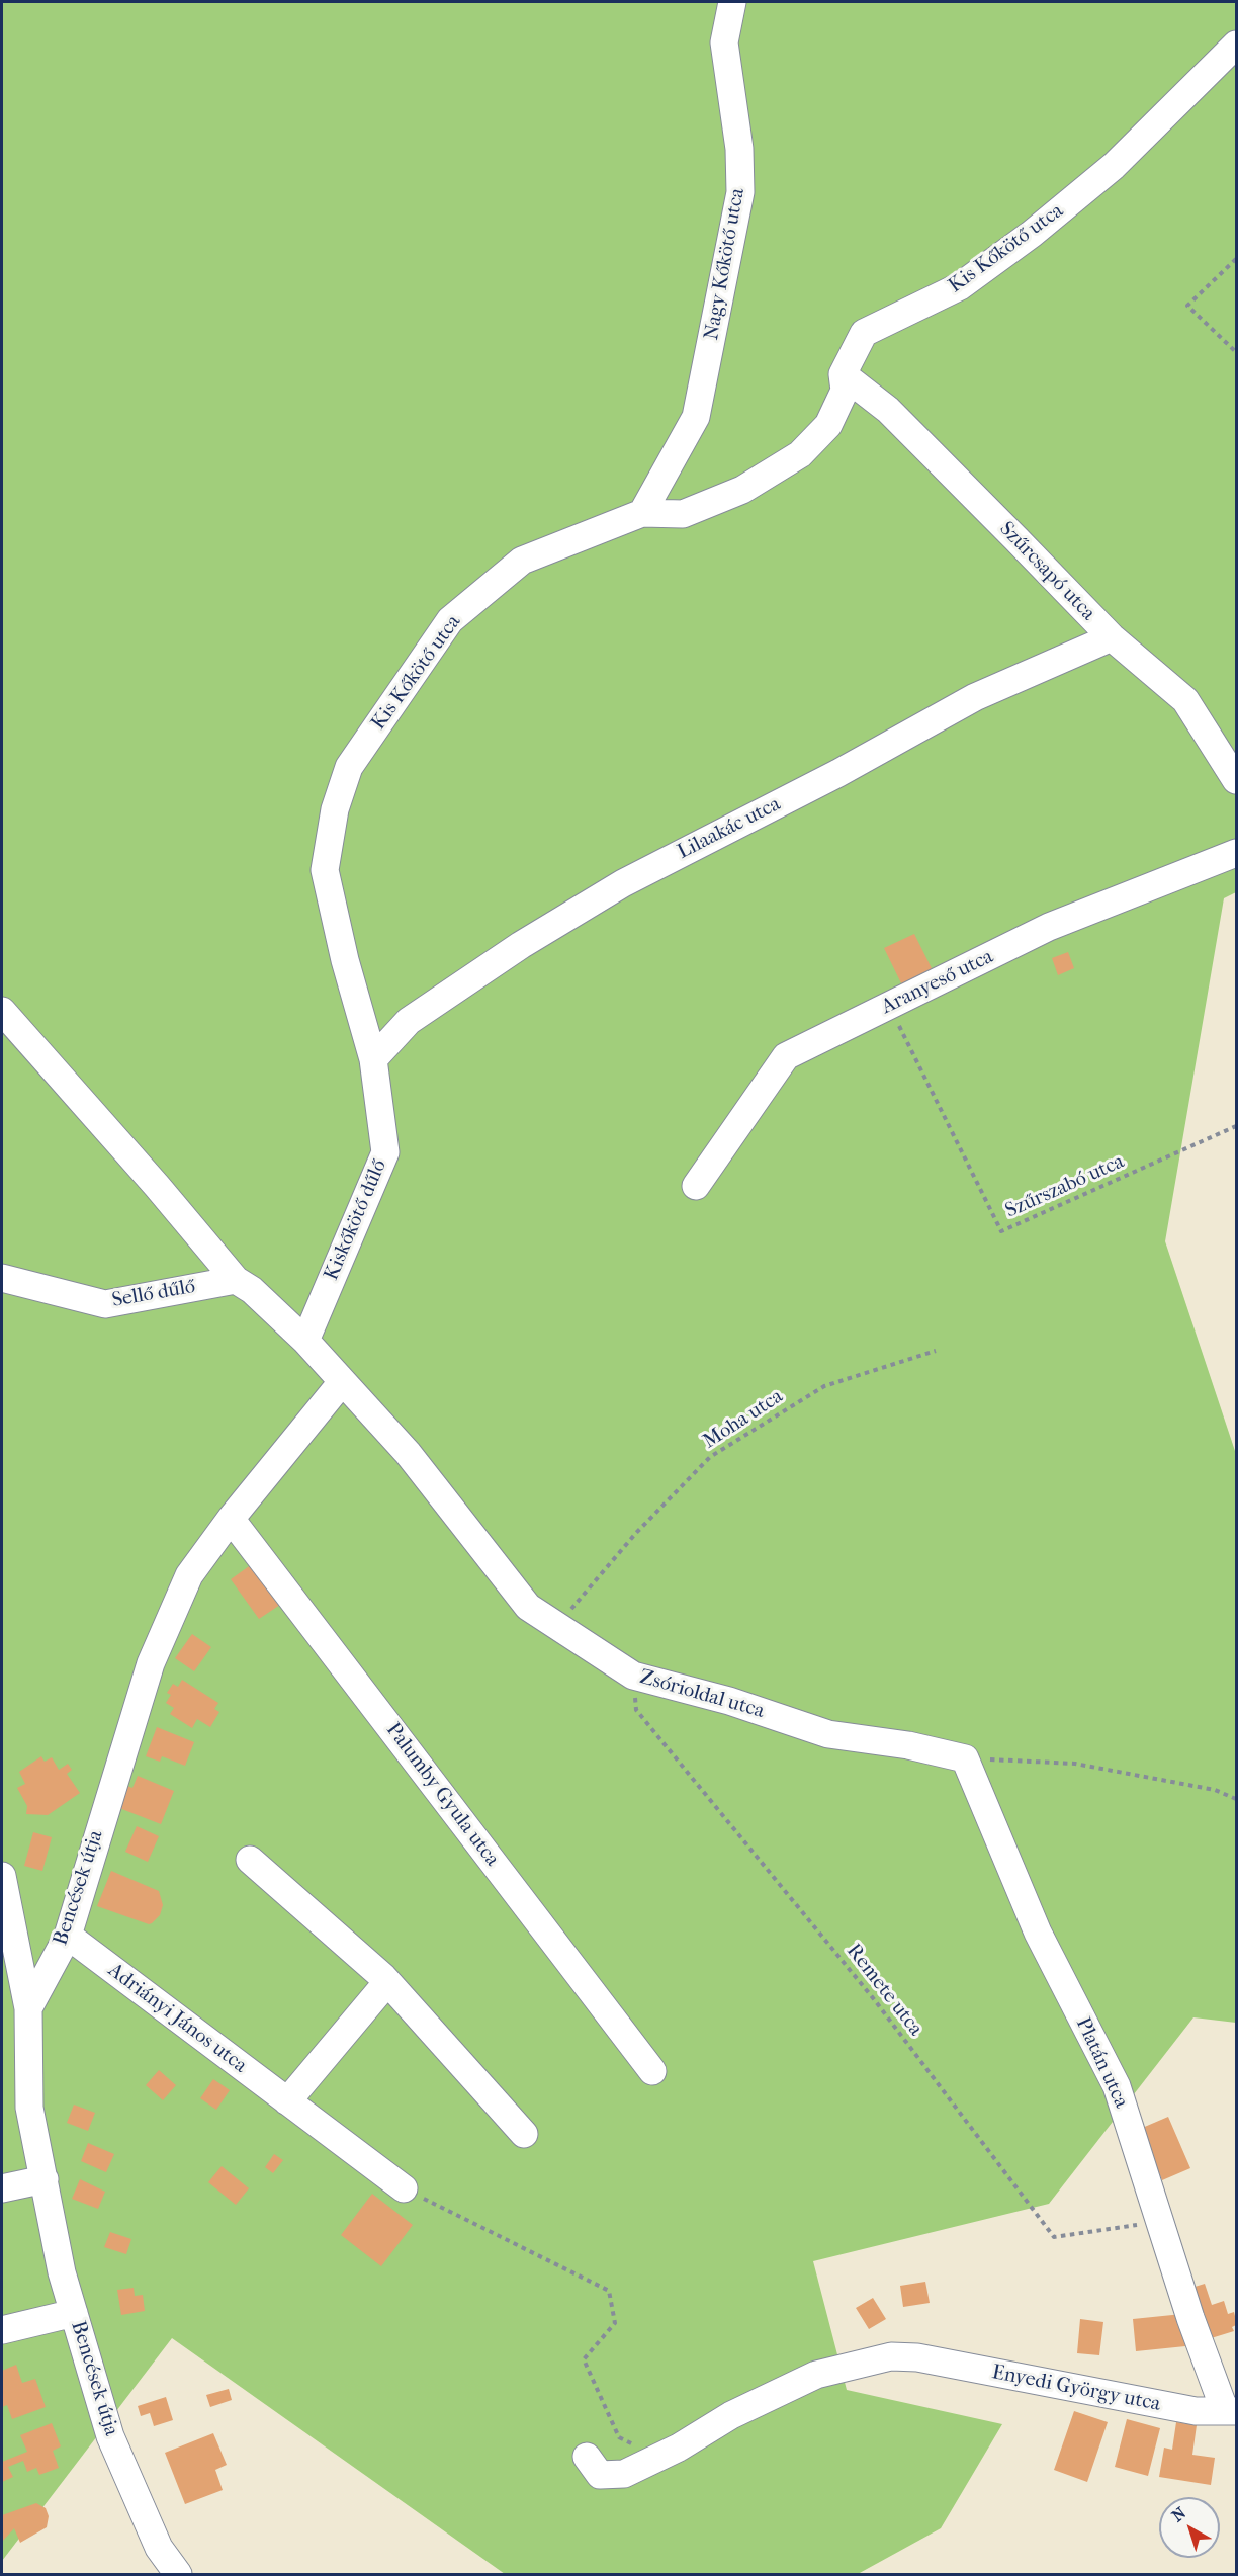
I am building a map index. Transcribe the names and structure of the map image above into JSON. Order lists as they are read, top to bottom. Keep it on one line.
{"streets":{"street":["Kis Kőkötő utca","Nagy Kőkötő utca","Szűrcsapó utca","Lilaakác utca","Aranyeső utca","Kiskőkötő dűlő","Sellő dűlő","Zsórioldal utca","Palumby Gyula utca","Bencések útja","Adriányi János utca","Platán utca","Enyedi György utca"],"path":["Szűrszabó utca","Moha utca","Remete utca"]},"crossings":[["Kis Kőkötő utca","Nagy Kőkötő utca"],["Kis Kőkötő utca","Szűrcsapó utca"],["Kis Kőkötő utca","Lilaakác utca"],["Kis Kőkötő utca","Kiskőkötő dűlő"],["Szűrcsapó utca","Lilaakác utca"],["Lilaakác utca","Kiskőkötő dűlő"],["Aranyeső utca","Szűrszabó utca"],["Kiskőkötő dűlő","Zsórioldal utca"],["Sellő dűlő","Zsórioldal utca"],["Moha utca","Zsórioldal utca"],["Zsórioldal utca","Bencések útja"],["Zsórioldal utca","Remete utca"],["Zsórioldal utca","Platán utca"],["Palumby Gyula utca","Bencések útja"],["Bencések útja","Adriányi János utca"],["Remete utca","Platán utca"],["Platán utca","Enyedi György utca"]],"north":"top left"}
